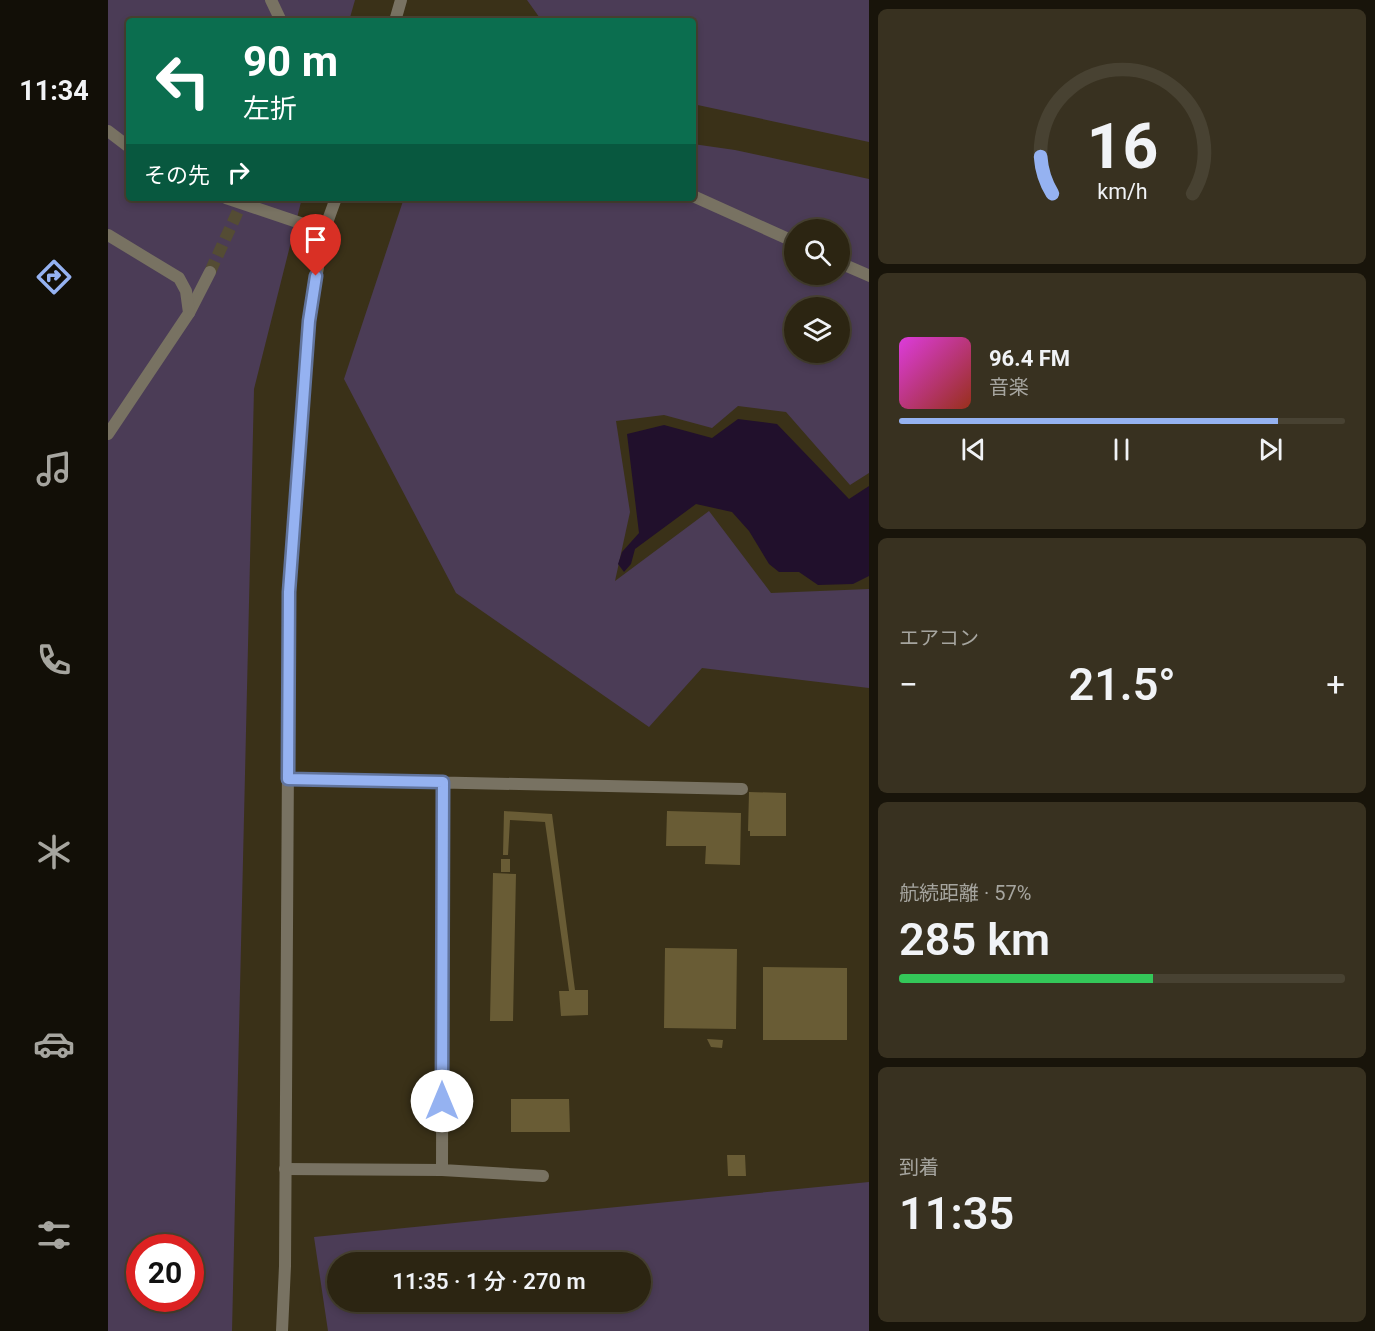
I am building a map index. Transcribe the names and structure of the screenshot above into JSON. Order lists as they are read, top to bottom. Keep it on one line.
{"page":{"tabs":"11:34","turn":["90 m","左折"],"then":"その先","song":["96.4 FM","音楽"],"tile":["エアコン",["航続距離 · 57%","285 km"],["到着","11:35"]],"heat":["−","21.5°","+"],"limit":"20","trip":"11:35 · 1 分 · 270 m","gauge":["16","km/h"]}}
